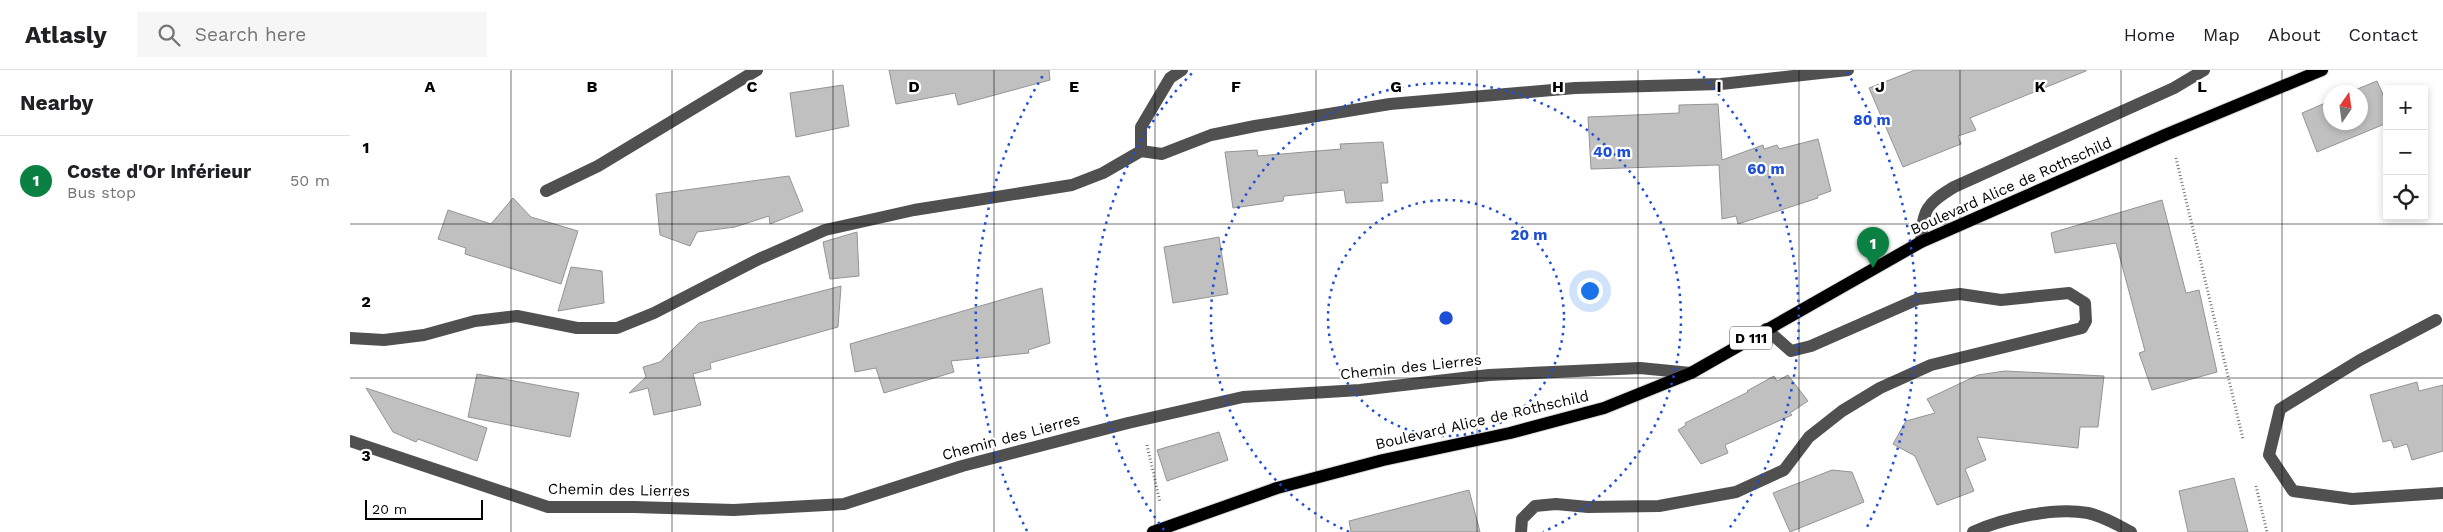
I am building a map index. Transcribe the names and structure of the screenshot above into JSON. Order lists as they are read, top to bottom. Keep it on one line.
{"streets":{"main road":["Boulevard Alice de Rothschild","D 111"],"street":["Chemin des Lierres"]},"crossings":[["Boulevard Alice de Rothschild","Chemin des Lierres"]],"scale_bar":"20 m","north":"top","page":{"header":"Atlasly","search":"Search here","nav":["Home","Map","About","Contact"],"heading":"Nearby","map_buttons":["+","−"],"list":[{"mark":"1","name":"Coste d'Or Inférieur","note":"Bus stop","value":"50 m"}],"pins":"1","scale":"20 m"},"grid":{"columns":["A","B","C","D","E","F","G","H","I","J","K","L"],"rows":["1","2","3"]},"rings":["80 m","40 m","60 m","20 m"]}
